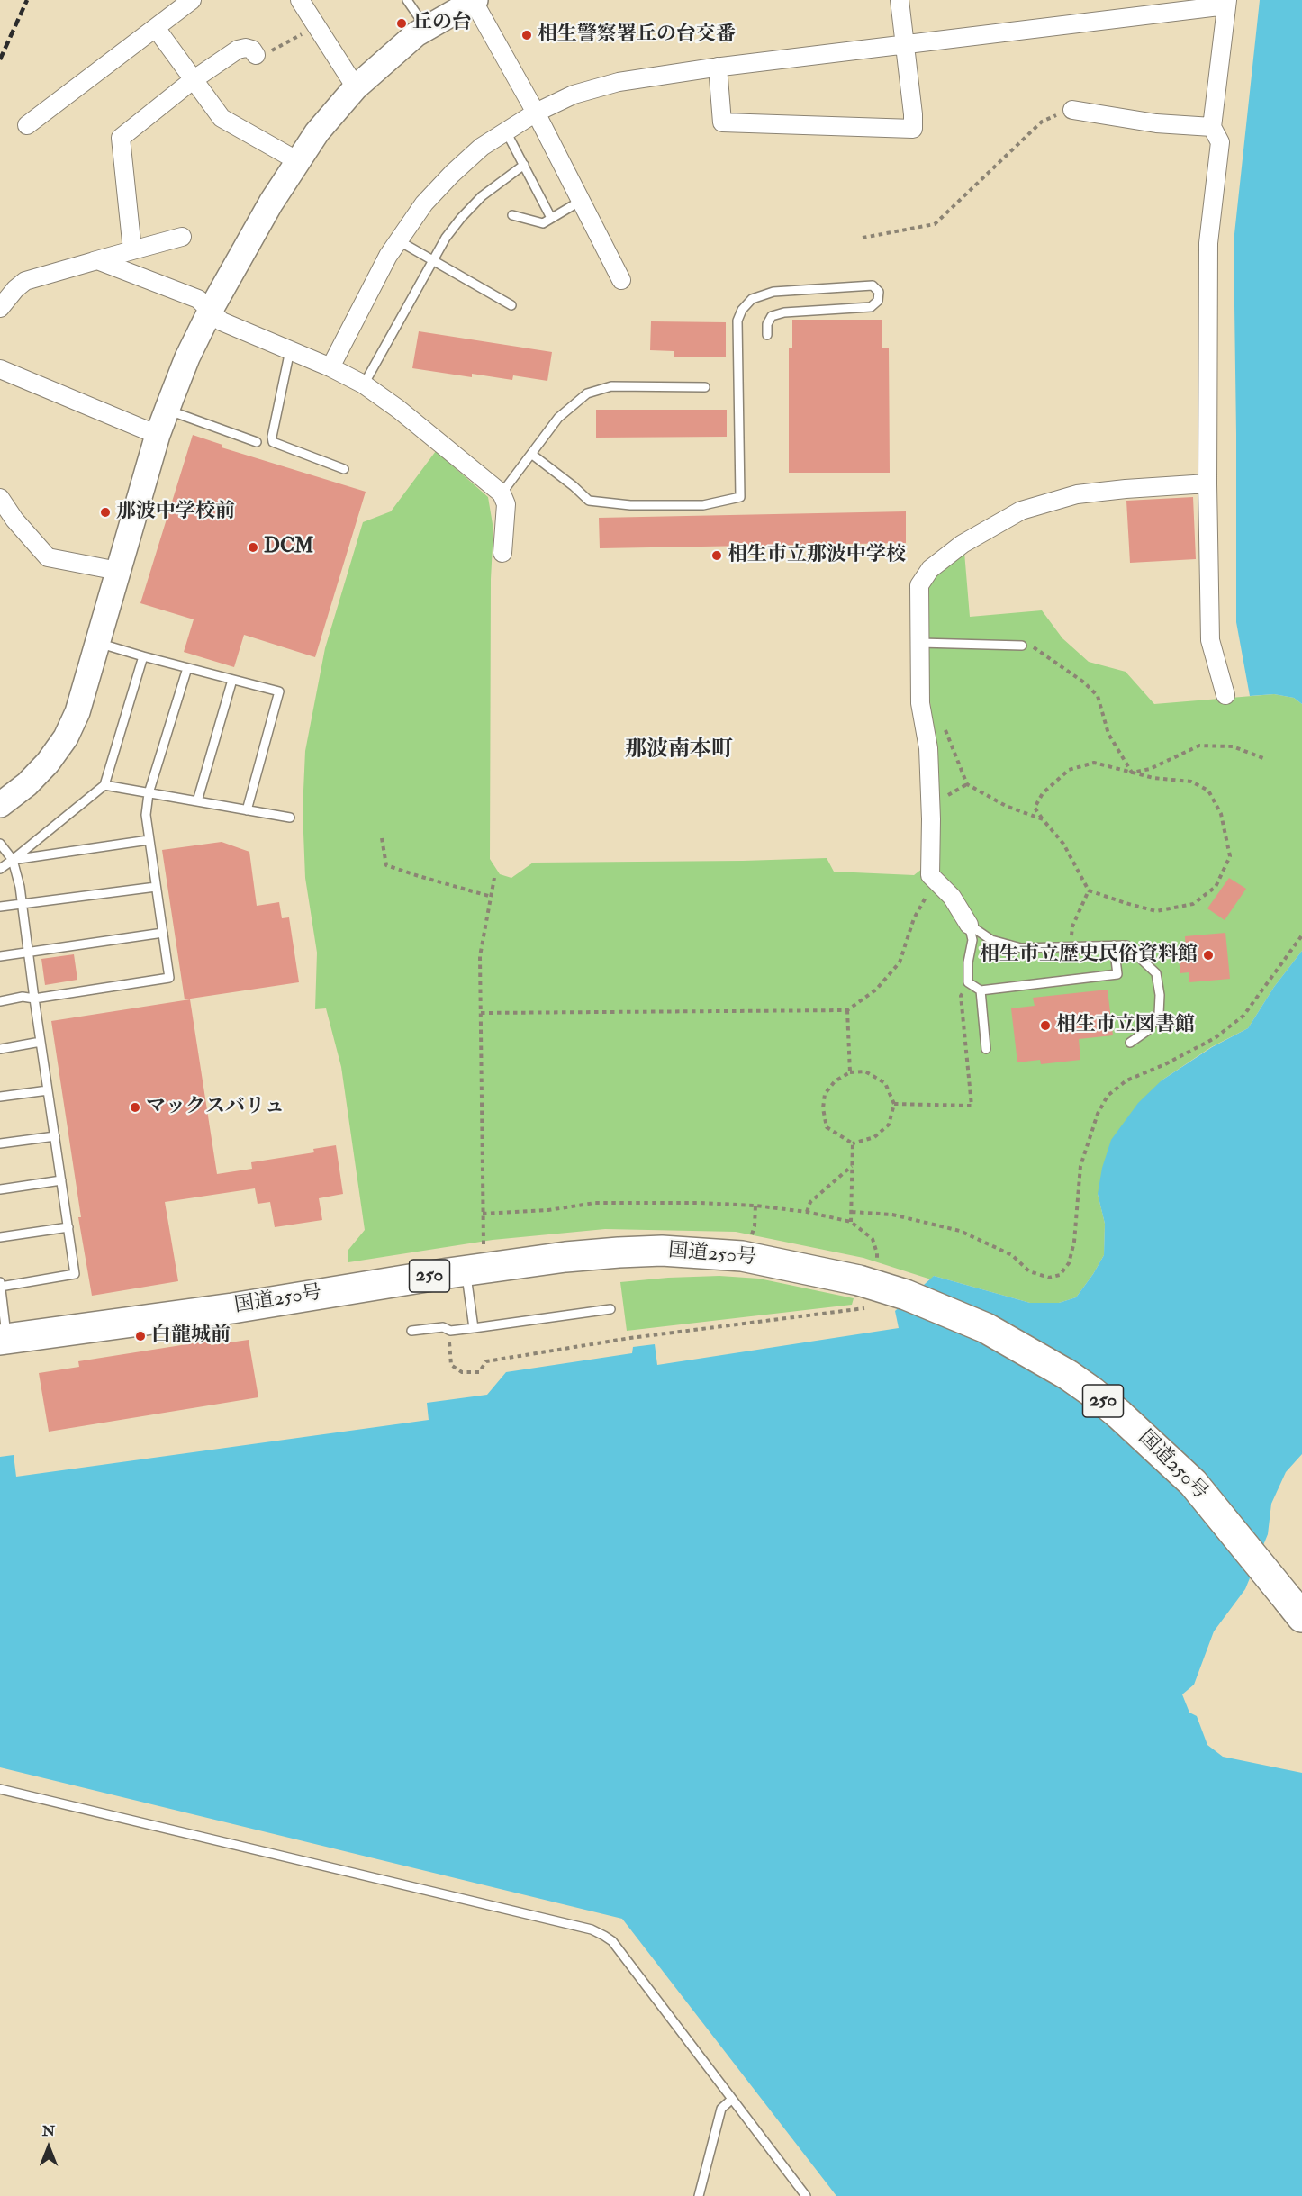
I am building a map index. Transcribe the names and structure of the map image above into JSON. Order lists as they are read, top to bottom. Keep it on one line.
{"streets":{"highway":["国道250号","250"]},"districts":["那波南本町"],"places":["丘の台","相生警察署丘の台交番","那波中学校前","DCM","相生市立那波中学校","相生市立歴史民俗資料館","相生市立図書館","マックスバリュ","白龍城前"],"north":"top"}
